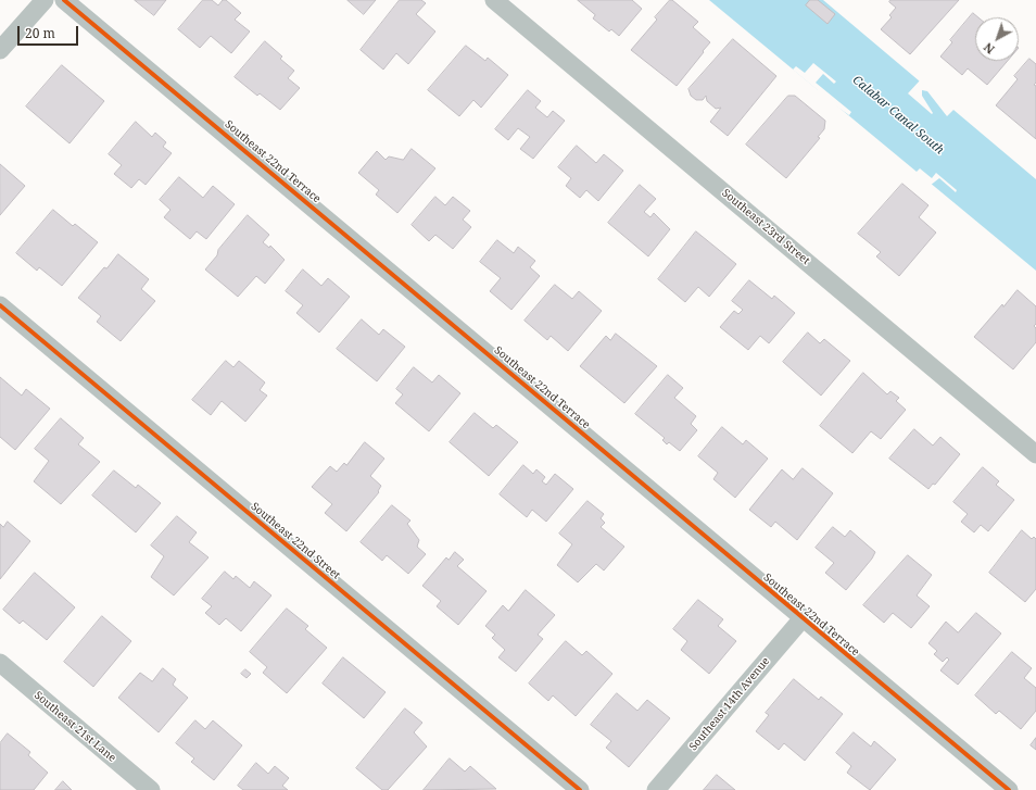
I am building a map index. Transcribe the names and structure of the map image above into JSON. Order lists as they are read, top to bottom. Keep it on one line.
{"streets":{"street":["Southeast 22nd Terrace","Southeast 23rd Street","Southeast 22nd Street","Southeast 14th Avenue","Southeast 21st Lane"]},"crossings":[["Southeast 22nd Terrace","Southeast 14th Avenue"]],"water":["Calabar Canal South"],"scale_bar":"20 m","north":"bottom left"}
